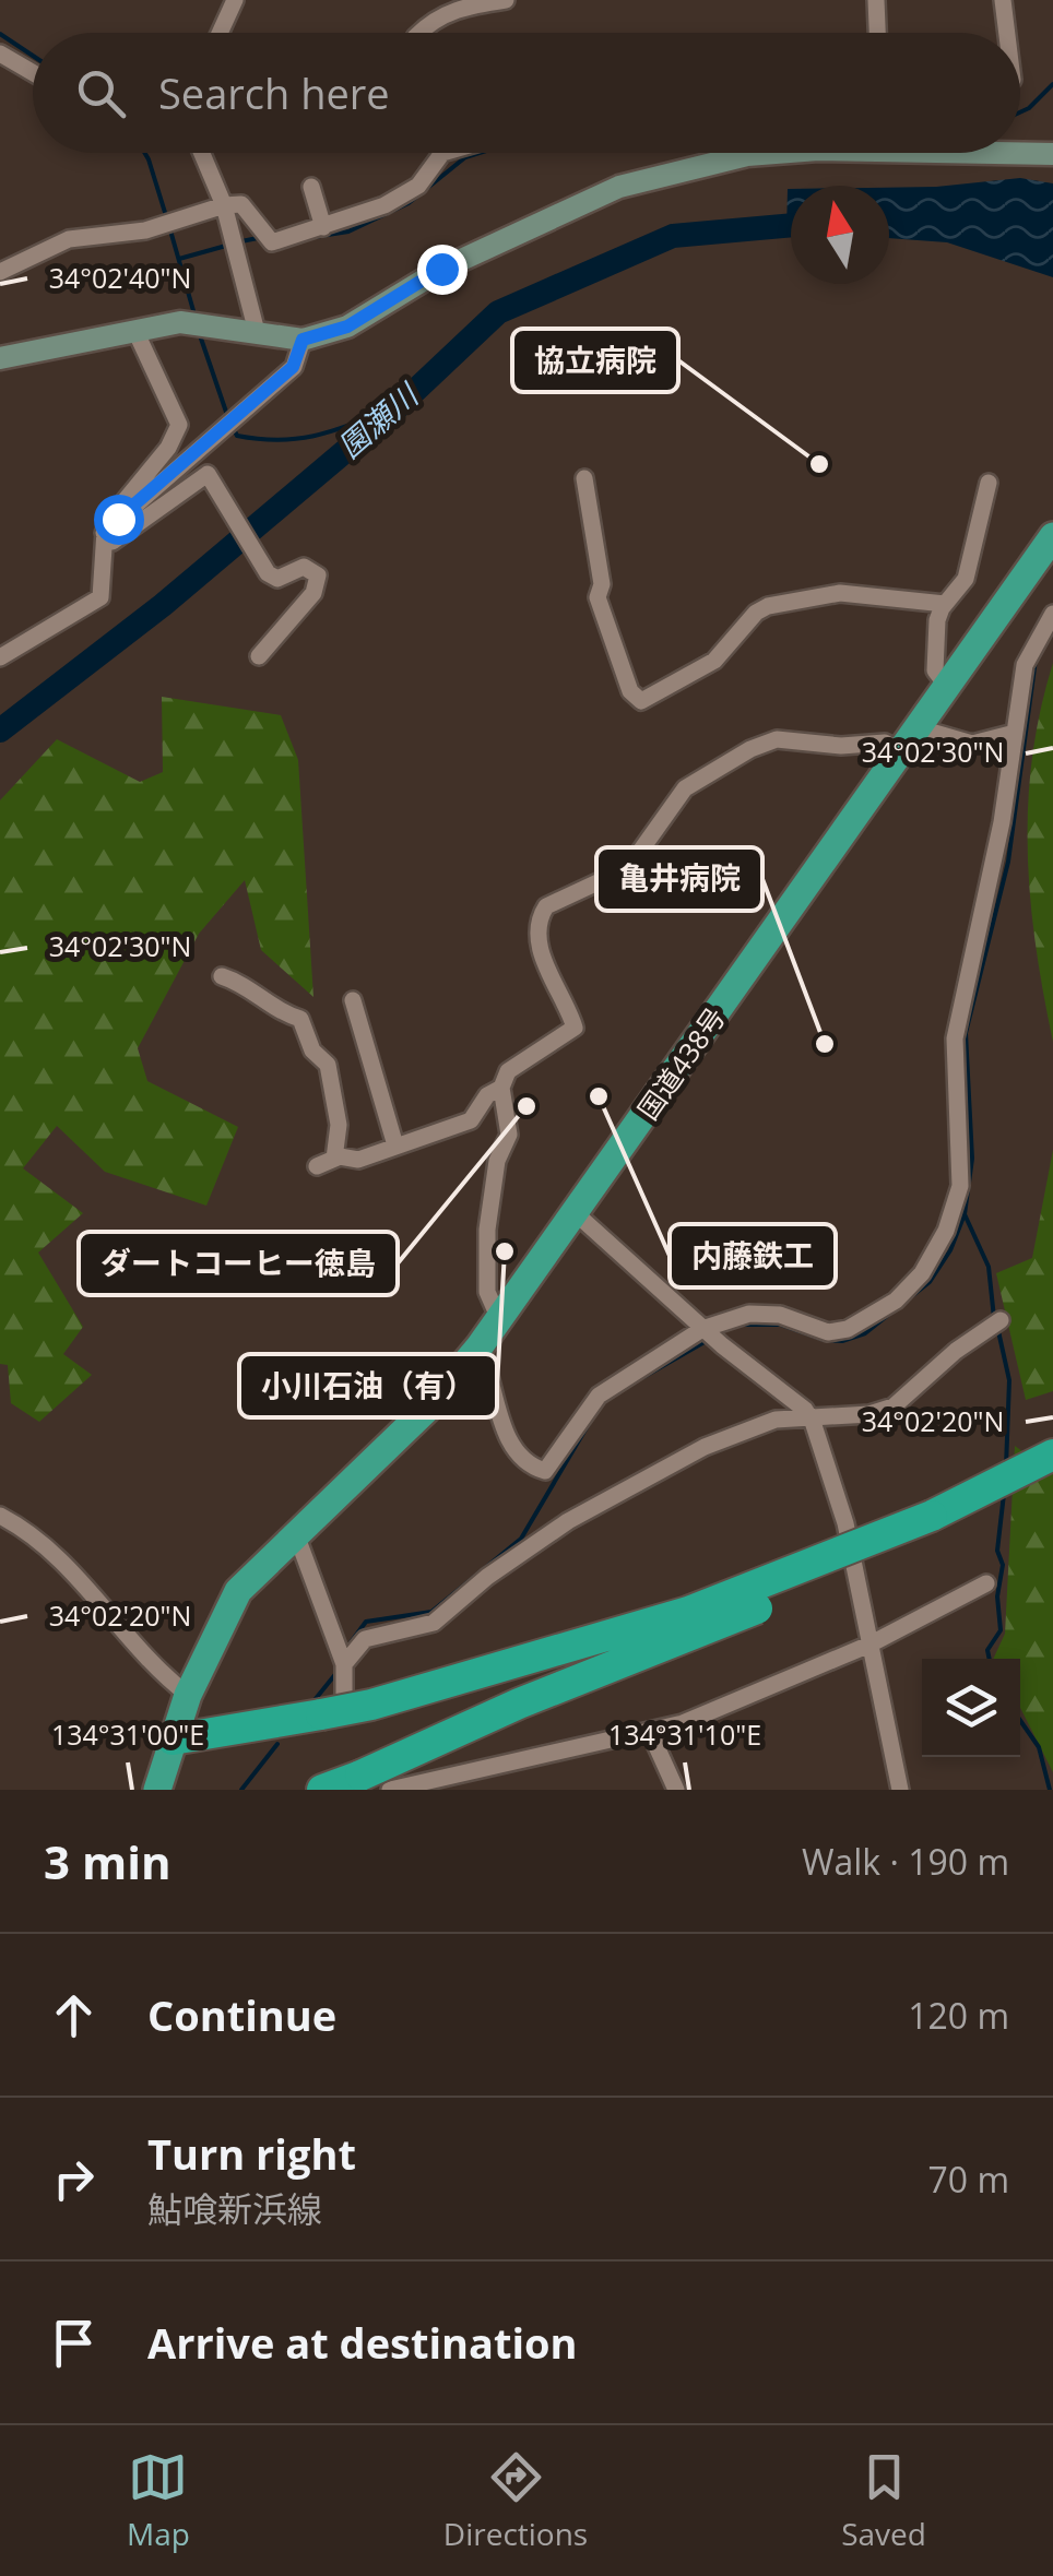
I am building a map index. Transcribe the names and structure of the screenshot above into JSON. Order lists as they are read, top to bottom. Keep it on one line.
{"streets":{"highway":["国道438号"]},"water":["園瀬川"],"places":["協立病院","亀井病院","内藤鉄工","ダートコーヒー徳島","小川石油（有）"],"north":"top","page":{"search":"Search here","heading":["3 min","Walk · 190 m"],"list":[["Continue","120 m"],["Turn right","鮎喰新浜線","70 m"],"Arrive at destination"],"nav":["Map","Directions","Saved"]},"coordinates":["34°02'40\"N","34°02'30\"N","34°02'20\"N","134°31'00\"E","134°31'10\"E"]}
